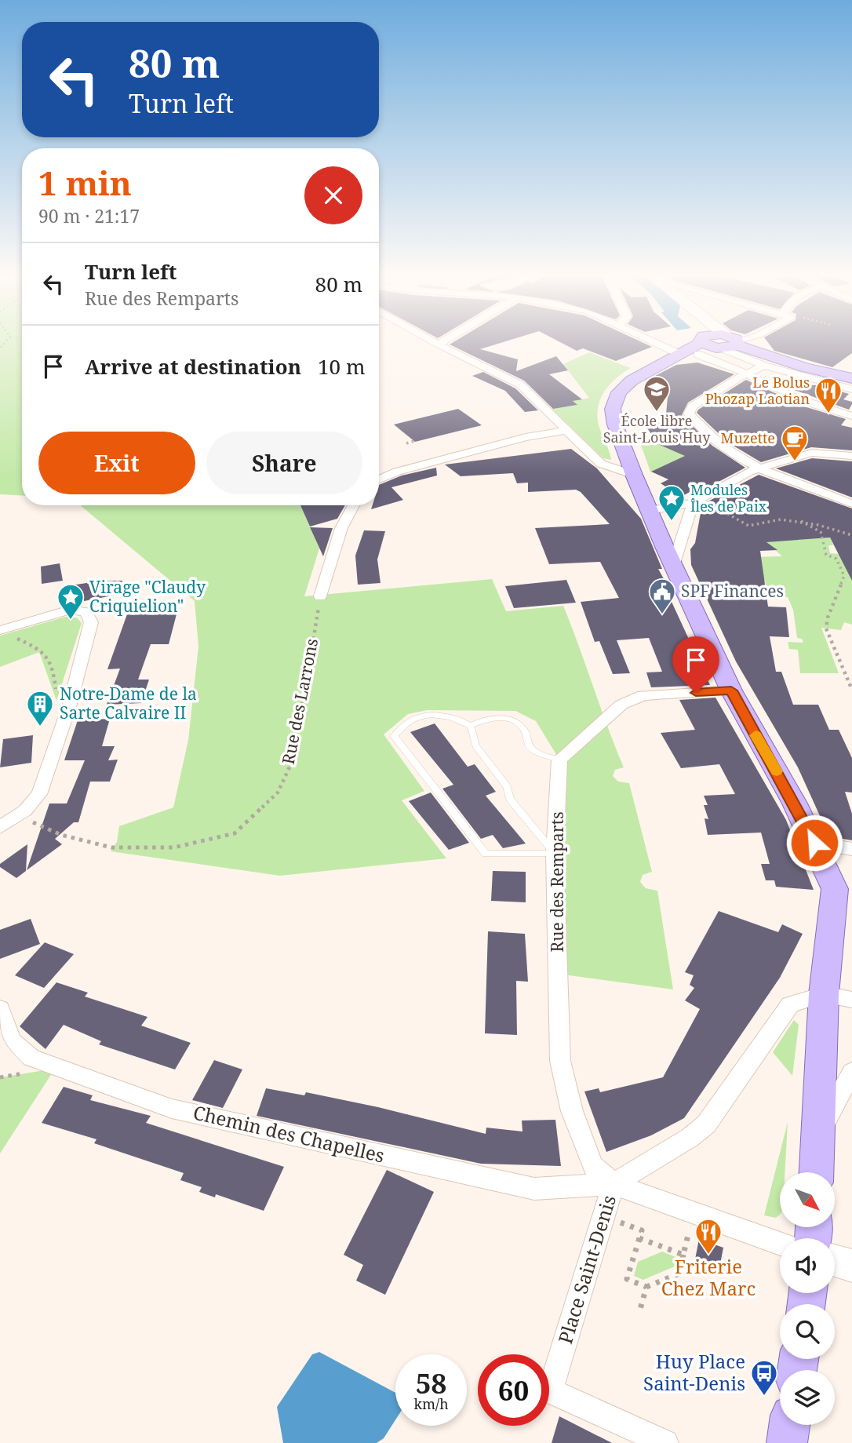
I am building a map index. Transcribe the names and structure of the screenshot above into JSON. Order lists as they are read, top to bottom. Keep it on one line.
{"streets":{"street":["Rue des Remparts","Chemin des Chapelles","Place Saint-Denis"],"path":["Rue des Larrons"]},"crossings":[["Rue des Remparts","Chemin des Chapelles"],["Rue des Remparts","Place Saint-Denis"],["Chemin des Chapelles","Place Saint-Denis"]],"places":{"school or university":["École libre Saint-Louis Huy"],"restaurant":["Le Bolus Phozap Laotian","Friterie Chez Marc"],"cafe":["Muzette"],"place":["Modules Îles de Paix","Virage \"Claudy Criquielion\""],"public building":["SPF Finances"],"building":["Notre-Dame de la Sarte Calvaire II"],"bus stop":["Huy Place Saint-Denis"]},"north":"bottom right","page":{"turn":["80 m","Turn left"],"heading":["1 min","90 m · 21:17"],"list":[{"name":"Turn left","note":"Rue des Remparts","value":"80 m"},{"name":"Arrive at destination","value":"10 m"}],"buttons":["Exit","Share"],"speed":"58 km/h","limit":"60"}}
